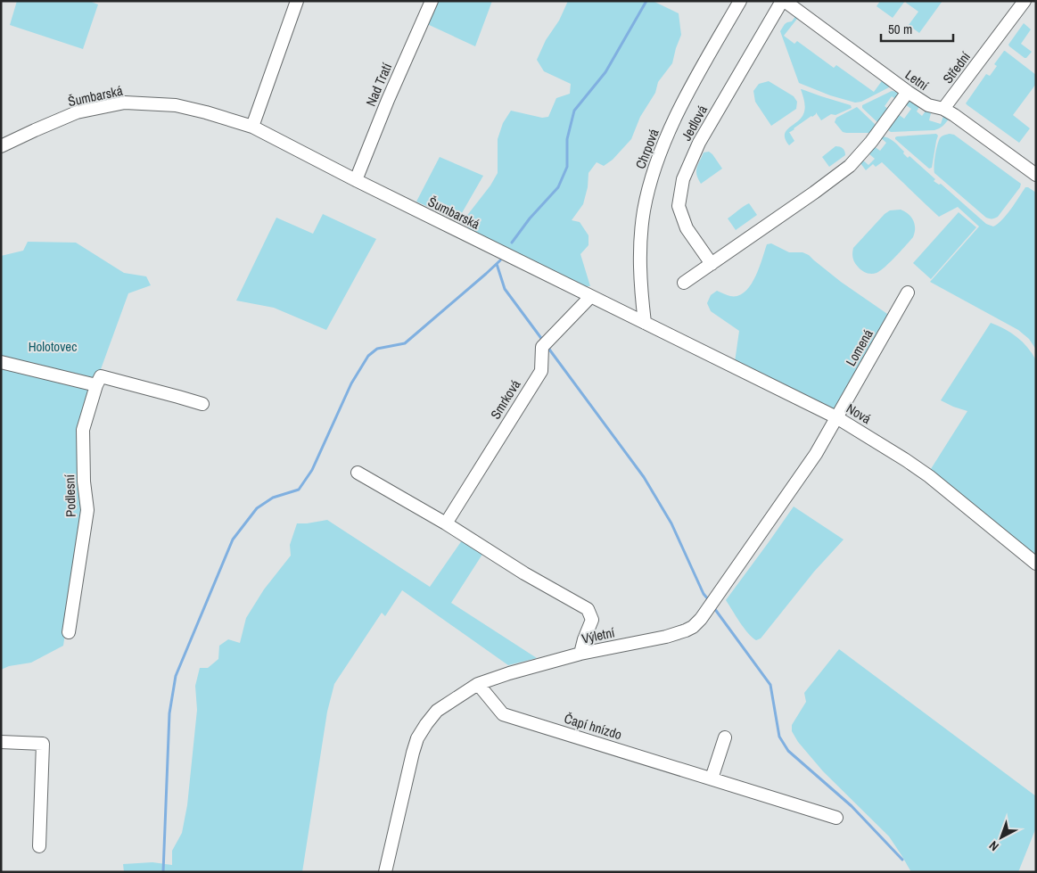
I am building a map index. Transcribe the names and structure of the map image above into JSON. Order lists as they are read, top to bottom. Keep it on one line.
{"streets":{"street":["Střední","Letní","Nad Tratí","Šumbarská","Jedlová","Chrpová","Lomená","Smrková","Nová","Podlesní","Výletní","Čapí hnízdo"]},"crossings":[["Střední","Letní"],["Letní","Jedlová"],["Nad Tratí","Šumbarská"],["Šumbarská","Chrpová"],["Šumbarská","Smrková"],["Šumbarská","Nová"],["Chrpová","Nová"],["Lomená","Nová"],["Lomená","Výletní"],["Nová","Výletní"],["Výletní","Čapí hnízdo"]],"parks":["Holotovec"],"scale_bar":"50 m","north":"bottom left"}
